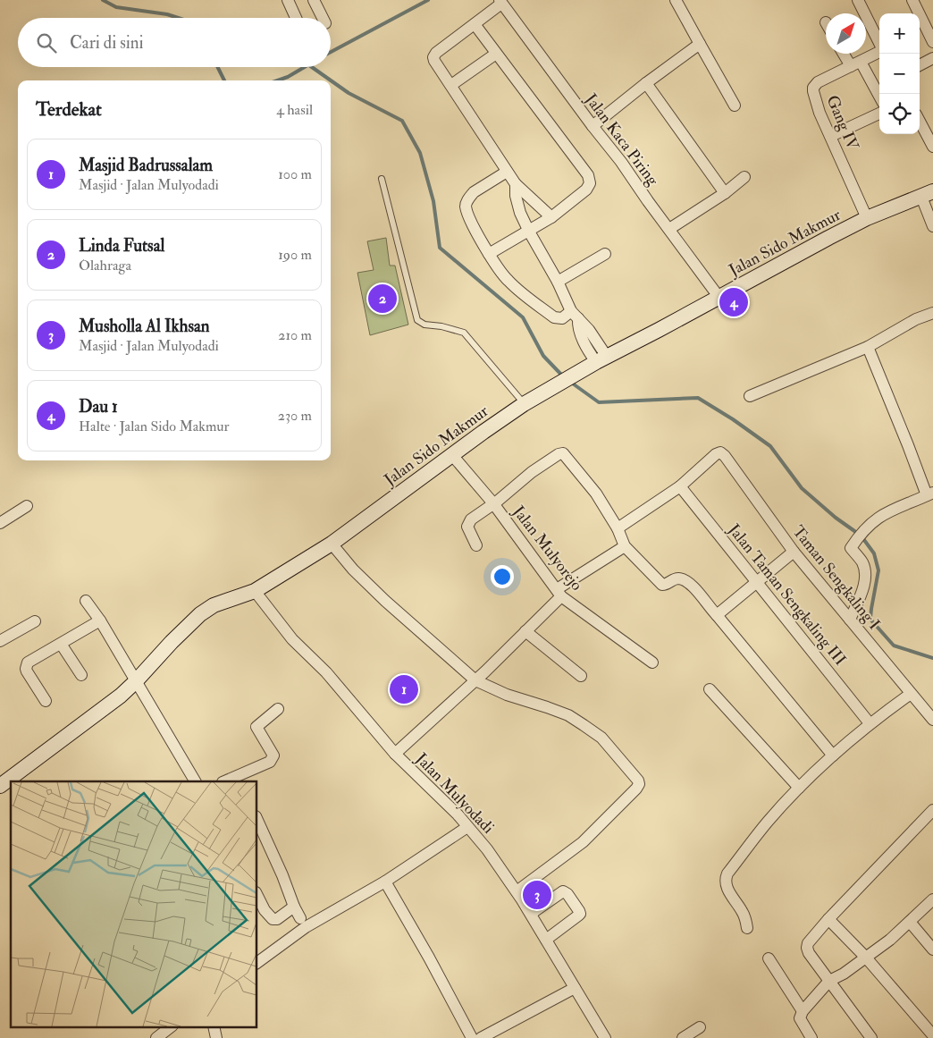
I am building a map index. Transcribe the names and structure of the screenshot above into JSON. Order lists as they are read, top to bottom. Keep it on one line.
{"streets":{"main road":["Jalan Sido Makmur"],"street":["Gang IV","Jalan Kaca Piring","Jalan Mulyorejo","Taman Sengkaling I","Jalan Taman Sengkaling III","Jalan Mulyodadi"]},"crossings":[["Gang IV","Jalan Sido Makmur"],["Jalan Kaca Piring","Jalan Sido Makmur"],["Jalan Sido Makmur","Jalan Mulyorejo"],["Jalan Sido Makmur","Jalan Mulyodadi"],["Taman Sengkaling I","Jalan Taman Sengkaling III"]],"north":"top right","page":{"map_buttons":["+","−"],"search":"Cari di sini","heading":["Terdekat","4 hasil"],"list":[{"mark":"1","name":"Masjid Badrussalam","note":"Masjid · Jalan Mulyodadi","value":"100 m"},{"mark":"2","name":"Linda Futsal","note":"Olahraga","value":"190 m"},{"mark":"3","name":"Musholla Al Ikhsan","note":"Masjid · Jalan Mulyodadi","value":"210 m"},{"mark":"4","name":"Dau 1","note":"Halte · Jalan Sido Makmur","value":"230 m"}],"pins":["2","4","1","3"]}}
